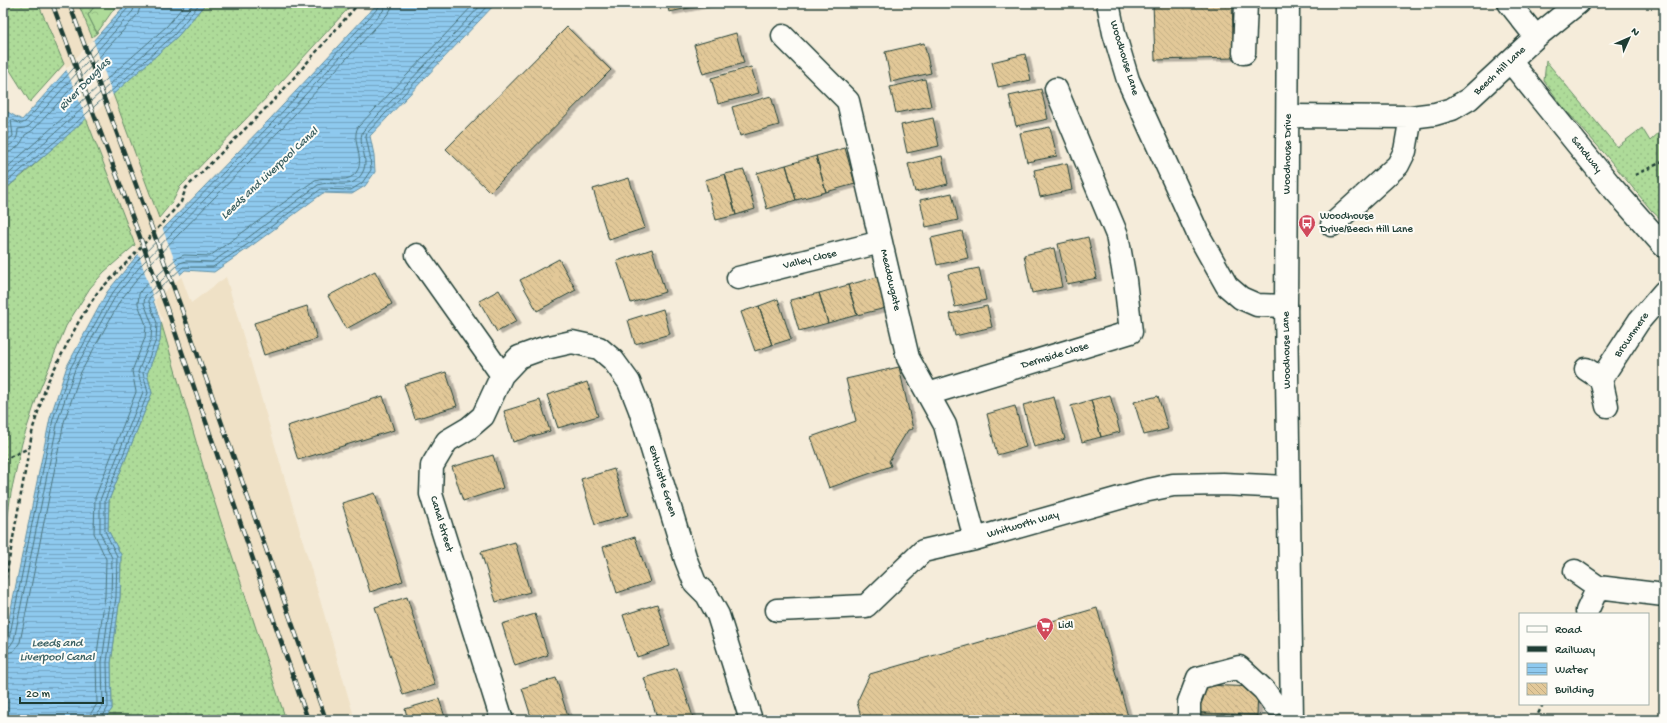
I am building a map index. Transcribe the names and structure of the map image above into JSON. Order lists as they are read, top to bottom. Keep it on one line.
{"streets":{"street":["Woodhouse Lane","Beech Hill Lane","Woodhouse Drive","Sandway","Valley Close","Meadowgate","Brownmere","Dermside Close","Entwistle Green","Canal Street","Whitworth Way"]},"crossings":[["Woodhouse Lane","Woodhouse Drive"],["Woodhouse Lane","Whitworth Way"],["Beech Hill Lane","Woodhouse Drive"],["Beech Hill Lane","Sandway"],["Valley Close","Meadowgate"],["Meadowgate","Dermside Close"],["Meadowgate","Whitworth Way"],["Entwistle Green","Canal Street"]],"water":["River Douglas","Leeds and Liverpool Canal"],"places":{"bus stop":["Woodhouse Drive/Beech Hill Lane"],"supermarket":["Lidl"]},"legend":["Road","Railway","Water","Building"],"scale_bar":"20 m","north":"top right"}
